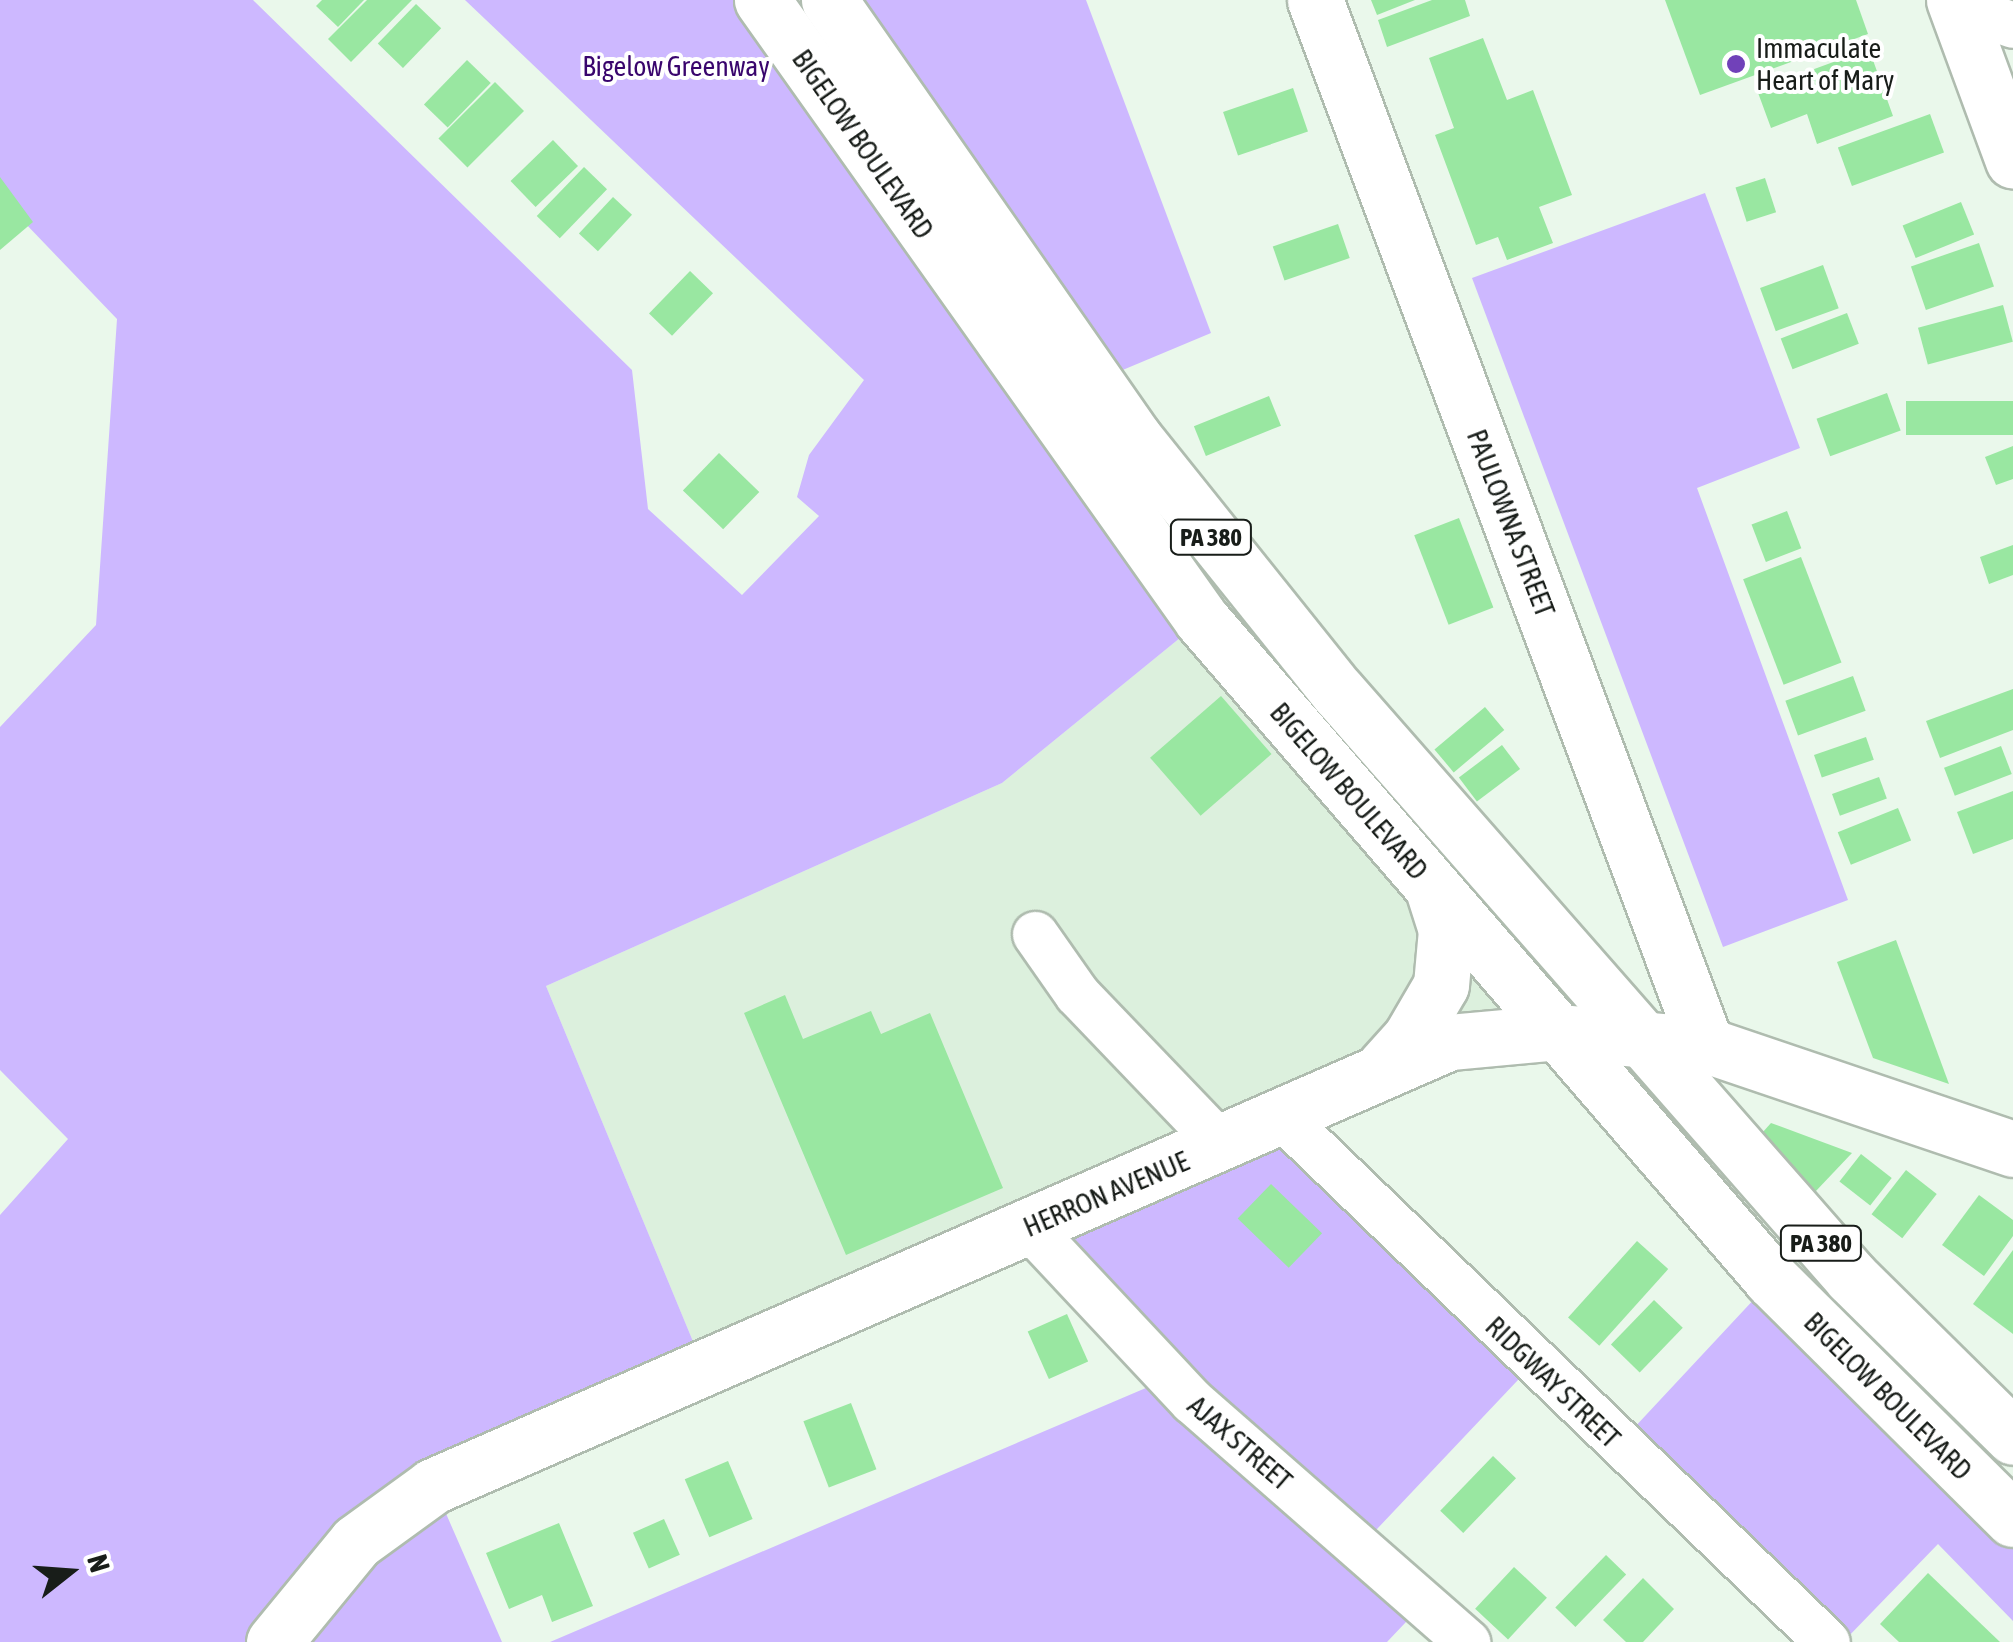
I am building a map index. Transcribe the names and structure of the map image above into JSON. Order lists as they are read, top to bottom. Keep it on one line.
{"streets":{"main road":["BIGELOW BOULEVARD","PAULOWNA STREET","PA 380","HERRON AVENUE"],"street":["RIDGWAY STREET","AJAX STREET"]},"crossings":[["BIGELOW BOULEVARD","HERRON AVENUE"],["PAULOWNA STREET","HERRON AVENUE"],["HERRON AVENUE","RIDGWAY STREET"],["HERRON AVENUE","AJAX STREET"]],"parks":["Bigelow Greenway"],"places":["Immaculate Heart of Mary"],"north":"right"}
